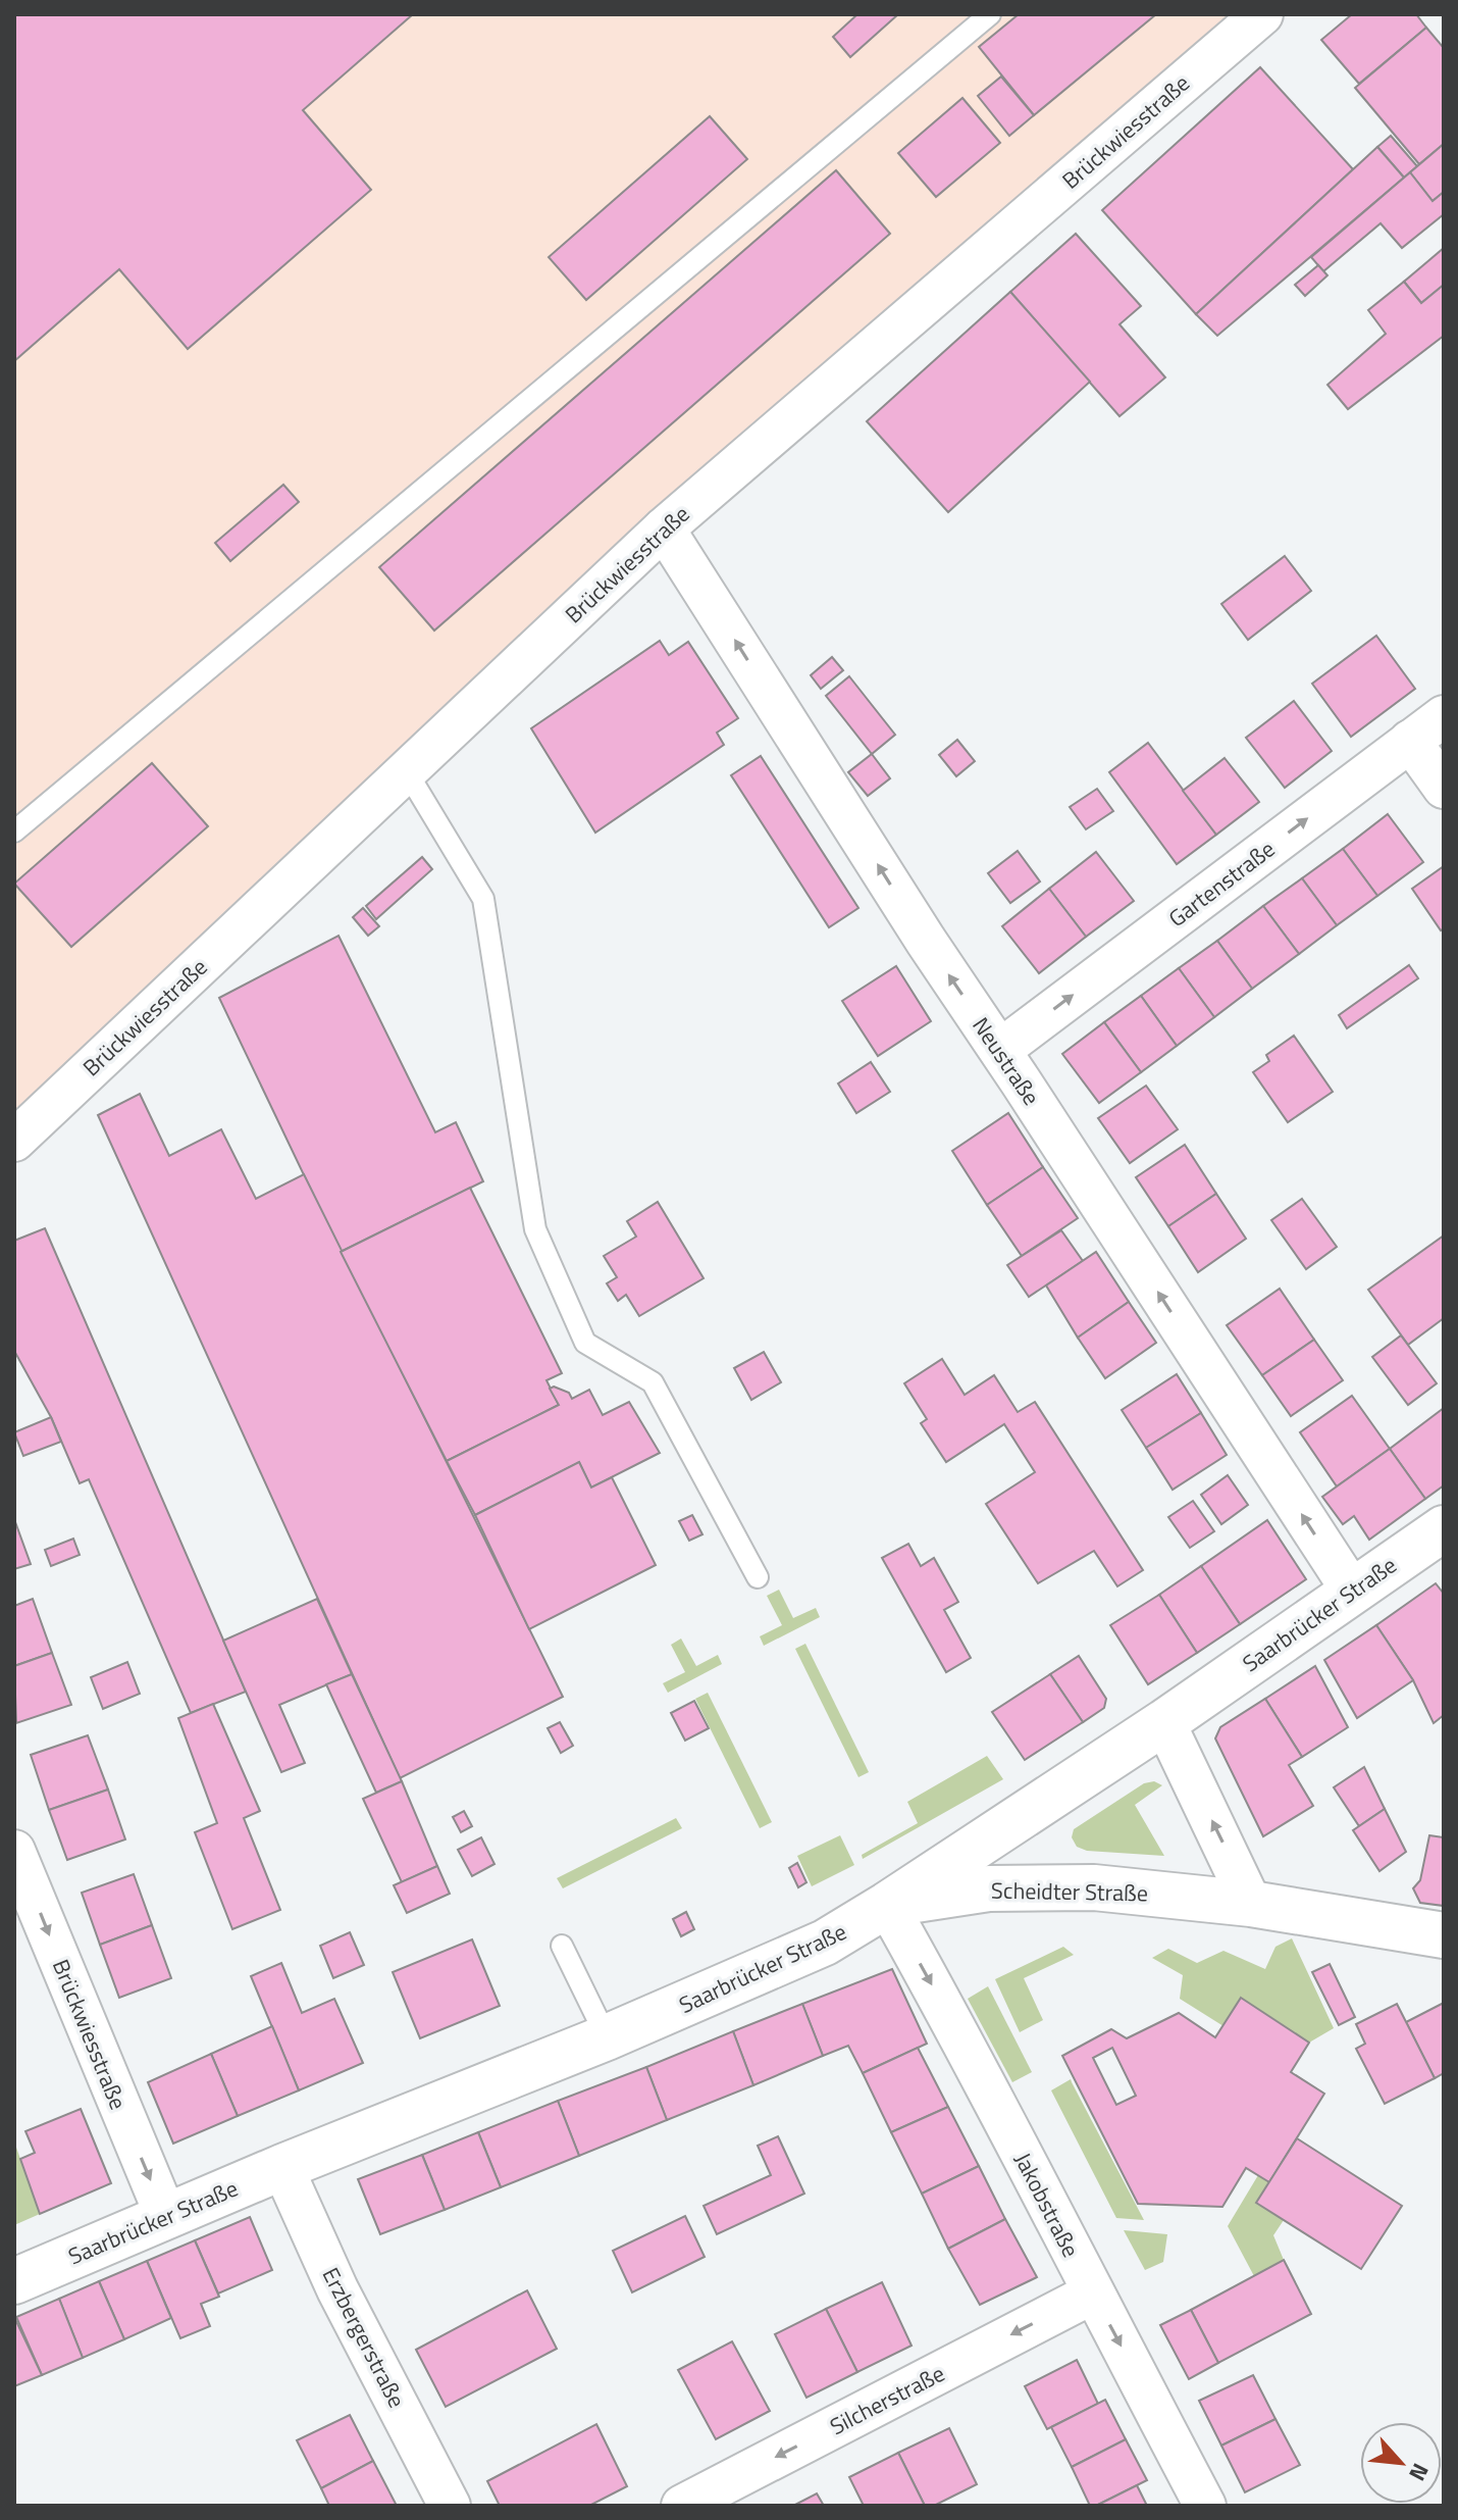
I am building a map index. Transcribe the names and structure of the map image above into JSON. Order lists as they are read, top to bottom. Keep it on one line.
{"streets":{"main road":["Saarbrücker Straße","Scheidter Straße"],"street":["Brückwiesstraße","Gartenstraße","Neustraße","Jakobstraße","Erzbergerstraße","Silcherstraße"]},"crossings":[["Brückwiesstraße","Neustraße"],["Brückwiesstraße","Saarbrücker Straße"],["Gartenstraße","Neustraße"],["Neustraße","Saarbrücker Straße"],["Saarbrücker Straße","Scheidter Straße"],["Saarbrücker Straße","Jakobstraße"],["Saarbrücker Straße","Erzbergerstraße"],["Scheidter Straße","Jakobstraße"],["Jakobstraße","Silcherstraße"]],"one_way":["Gartenstraße","Neustraße","Jakobstraße","Silcherstraße"],"north":"bottom right"}
